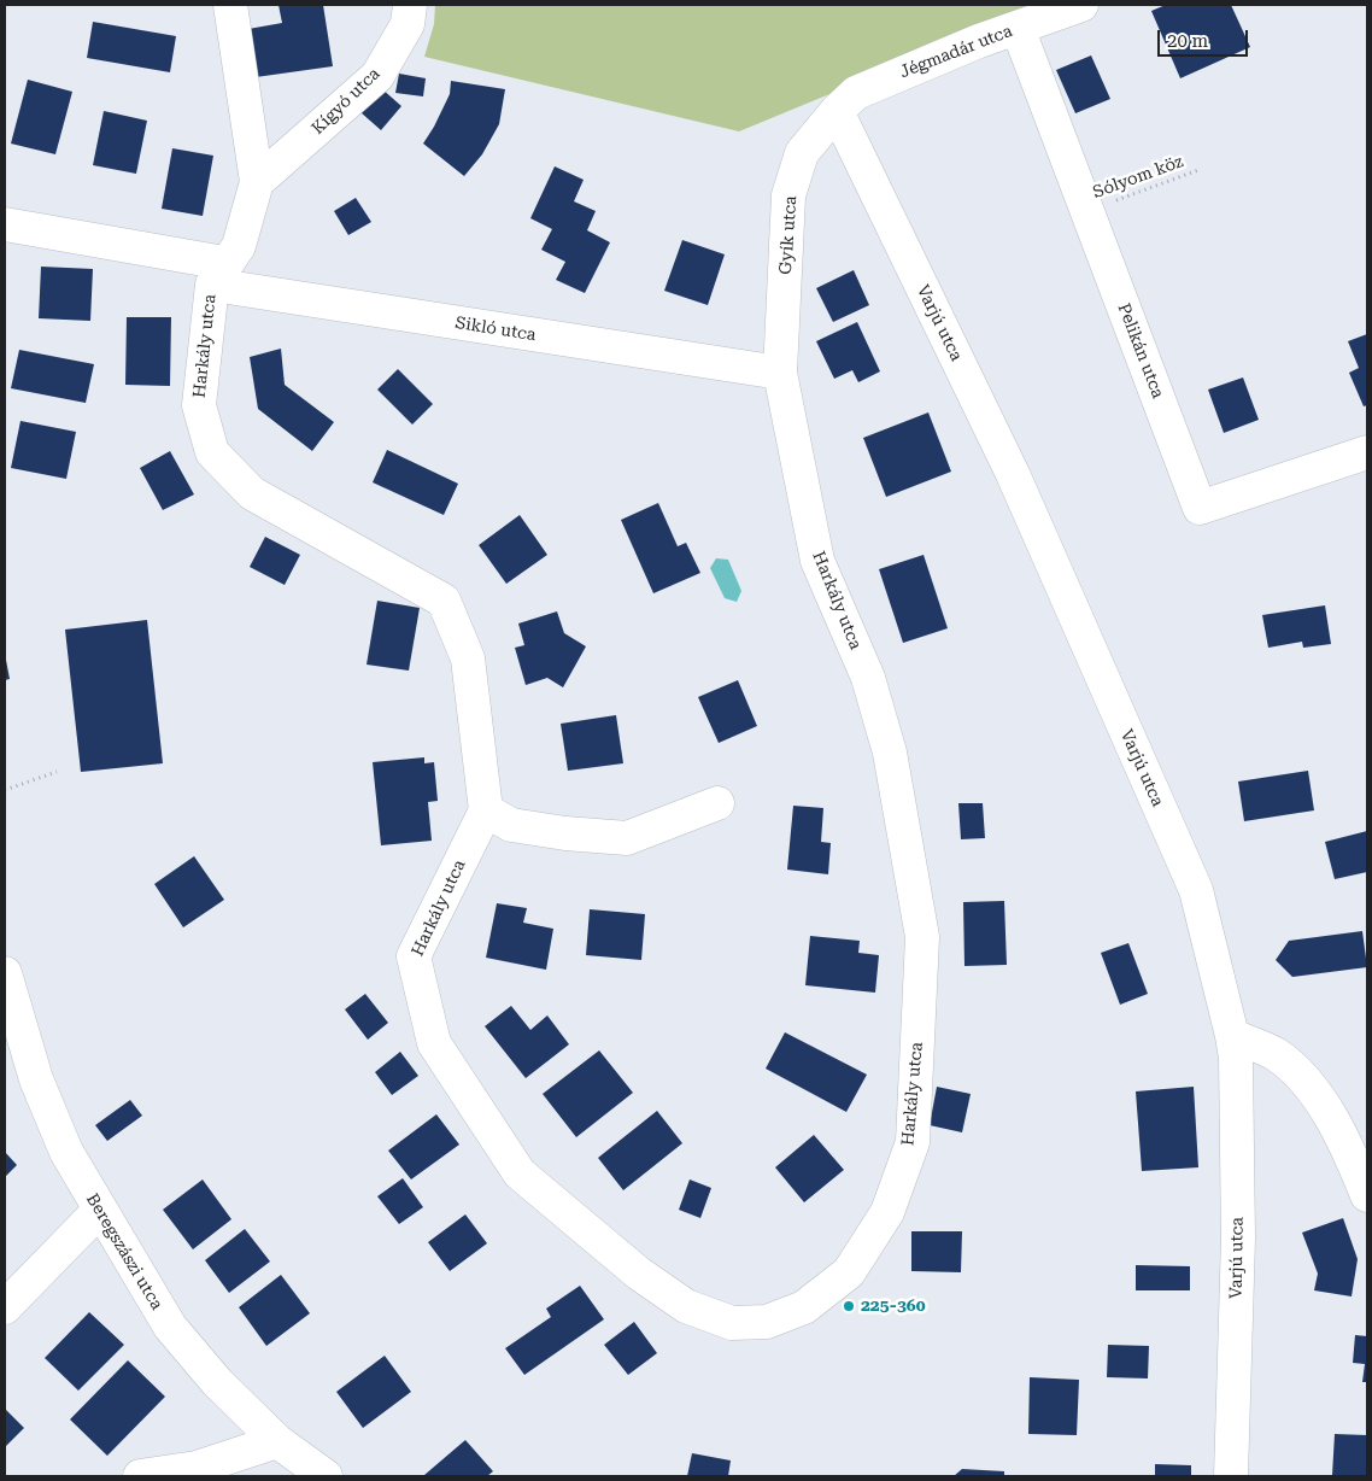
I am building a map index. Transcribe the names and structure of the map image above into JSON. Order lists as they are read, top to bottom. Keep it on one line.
{"streets":{"street":["Jégmadár utca","Kígyó utca","Gyík utca","Varjú utca","Sikló utca","Harkály utca","Pelikán utca","Beregszászi utca"],"path":["Sólyom köz"]},"crossings":[["Jégmadár utca","Gyík utca"],["Jégmadár utca","Varjú utca"],["Jégmadár utca","Pelikán utca"],["Sólyom köz","Pelikán utca"],["Gyík utca","Varjú utca"],["Gyík utca","Sikló utca"],["Gyík utca","Harkály utca"],["Sikló utca","Harkály utca"]],"places":["225-360"],"scale_bar":"20 m"}
